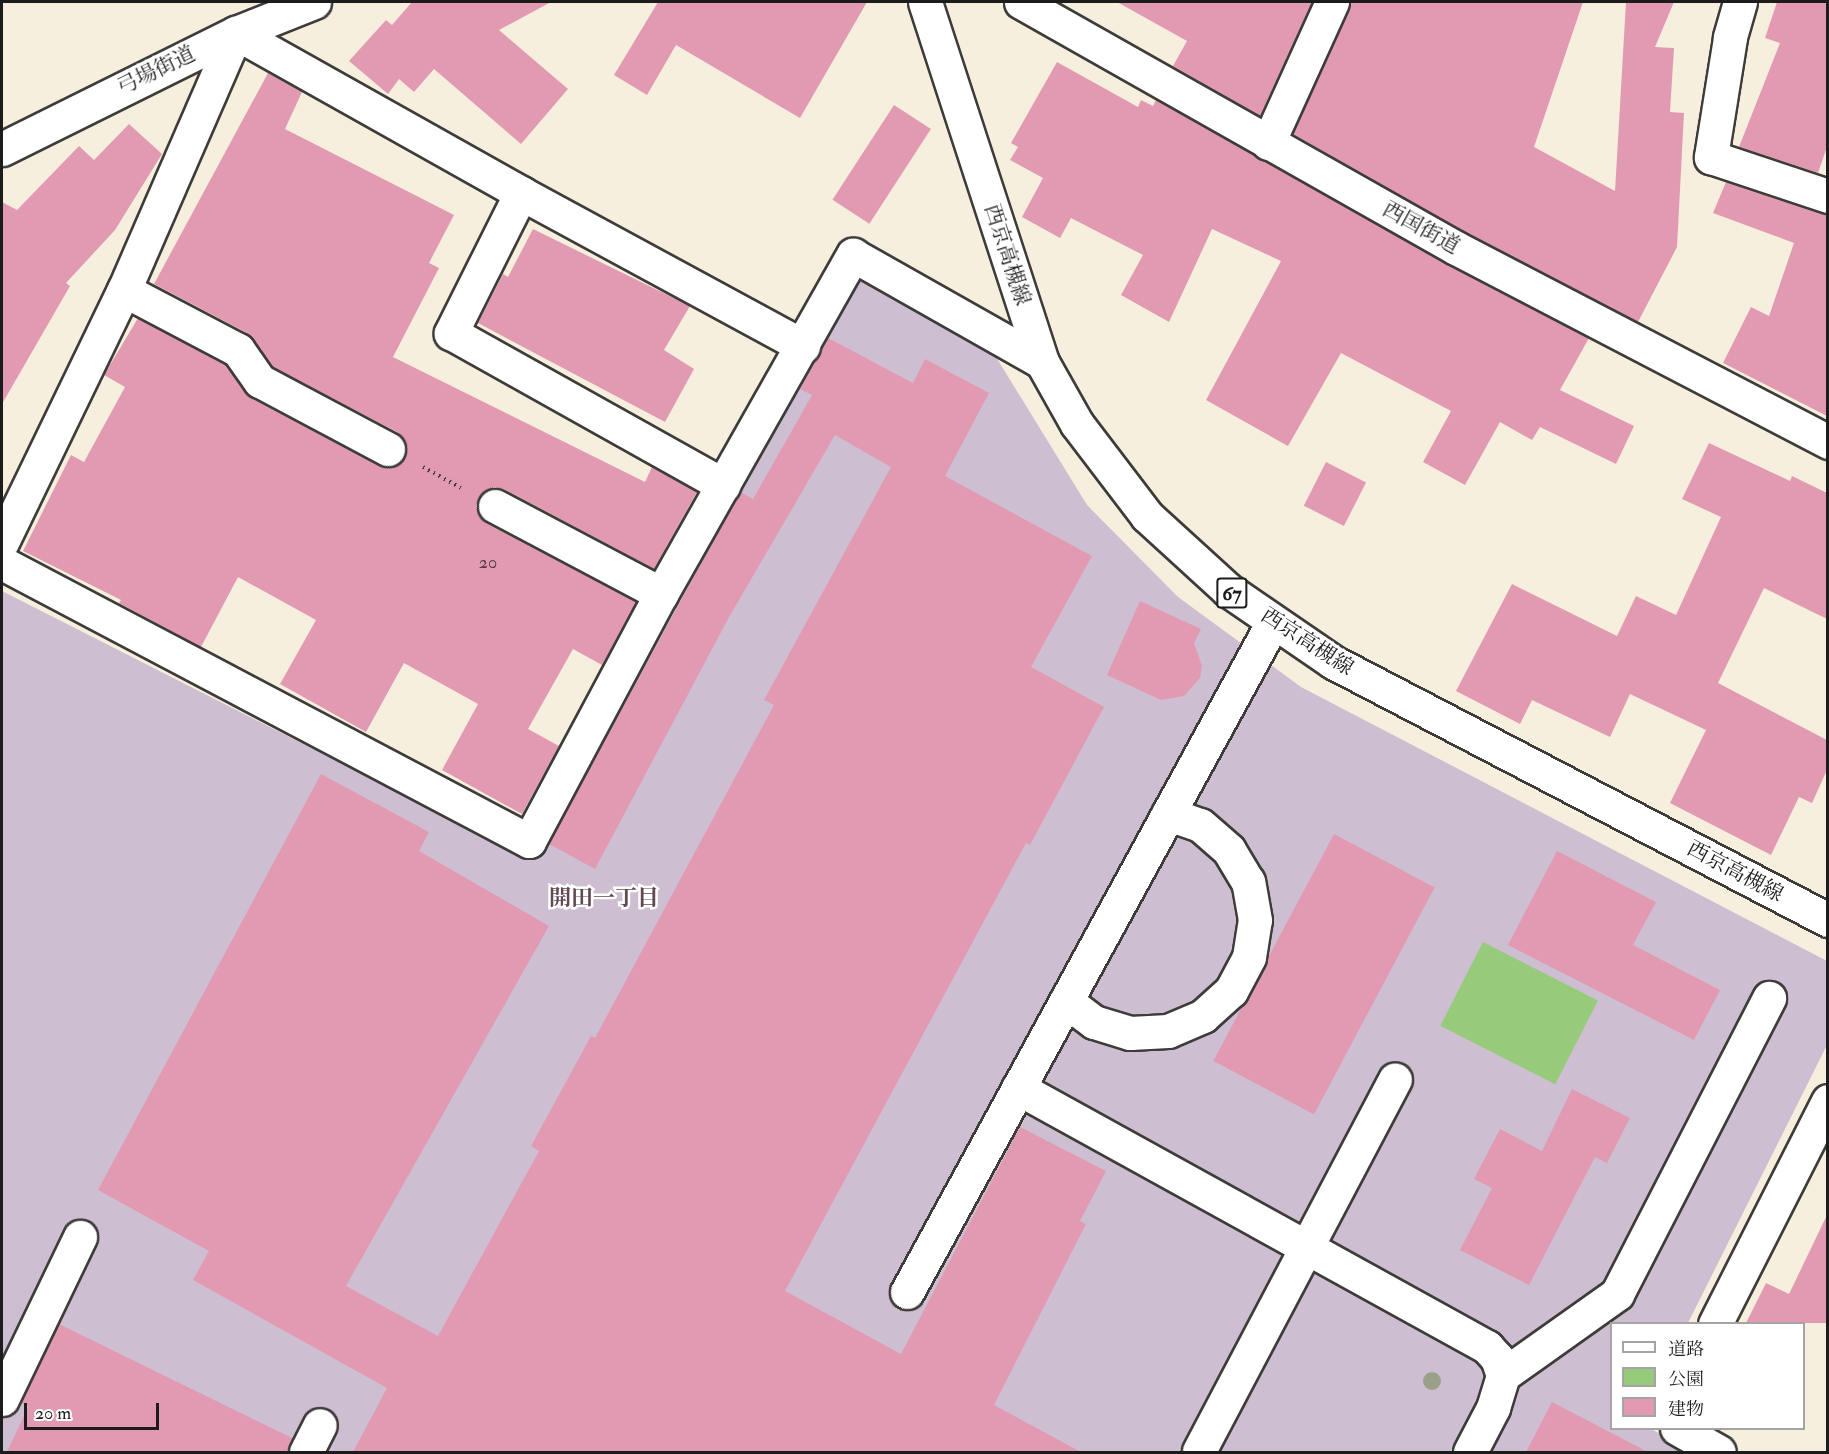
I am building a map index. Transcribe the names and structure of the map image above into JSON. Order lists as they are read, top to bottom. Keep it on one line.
{"streets":{"street":["弓場街道","西国街道","西京高槻線","67"]},"districts":["開田一丁目"],"house_numbers":["20"],"legend":["道路","公園","建物"],"scale_bar":"20 m"}
